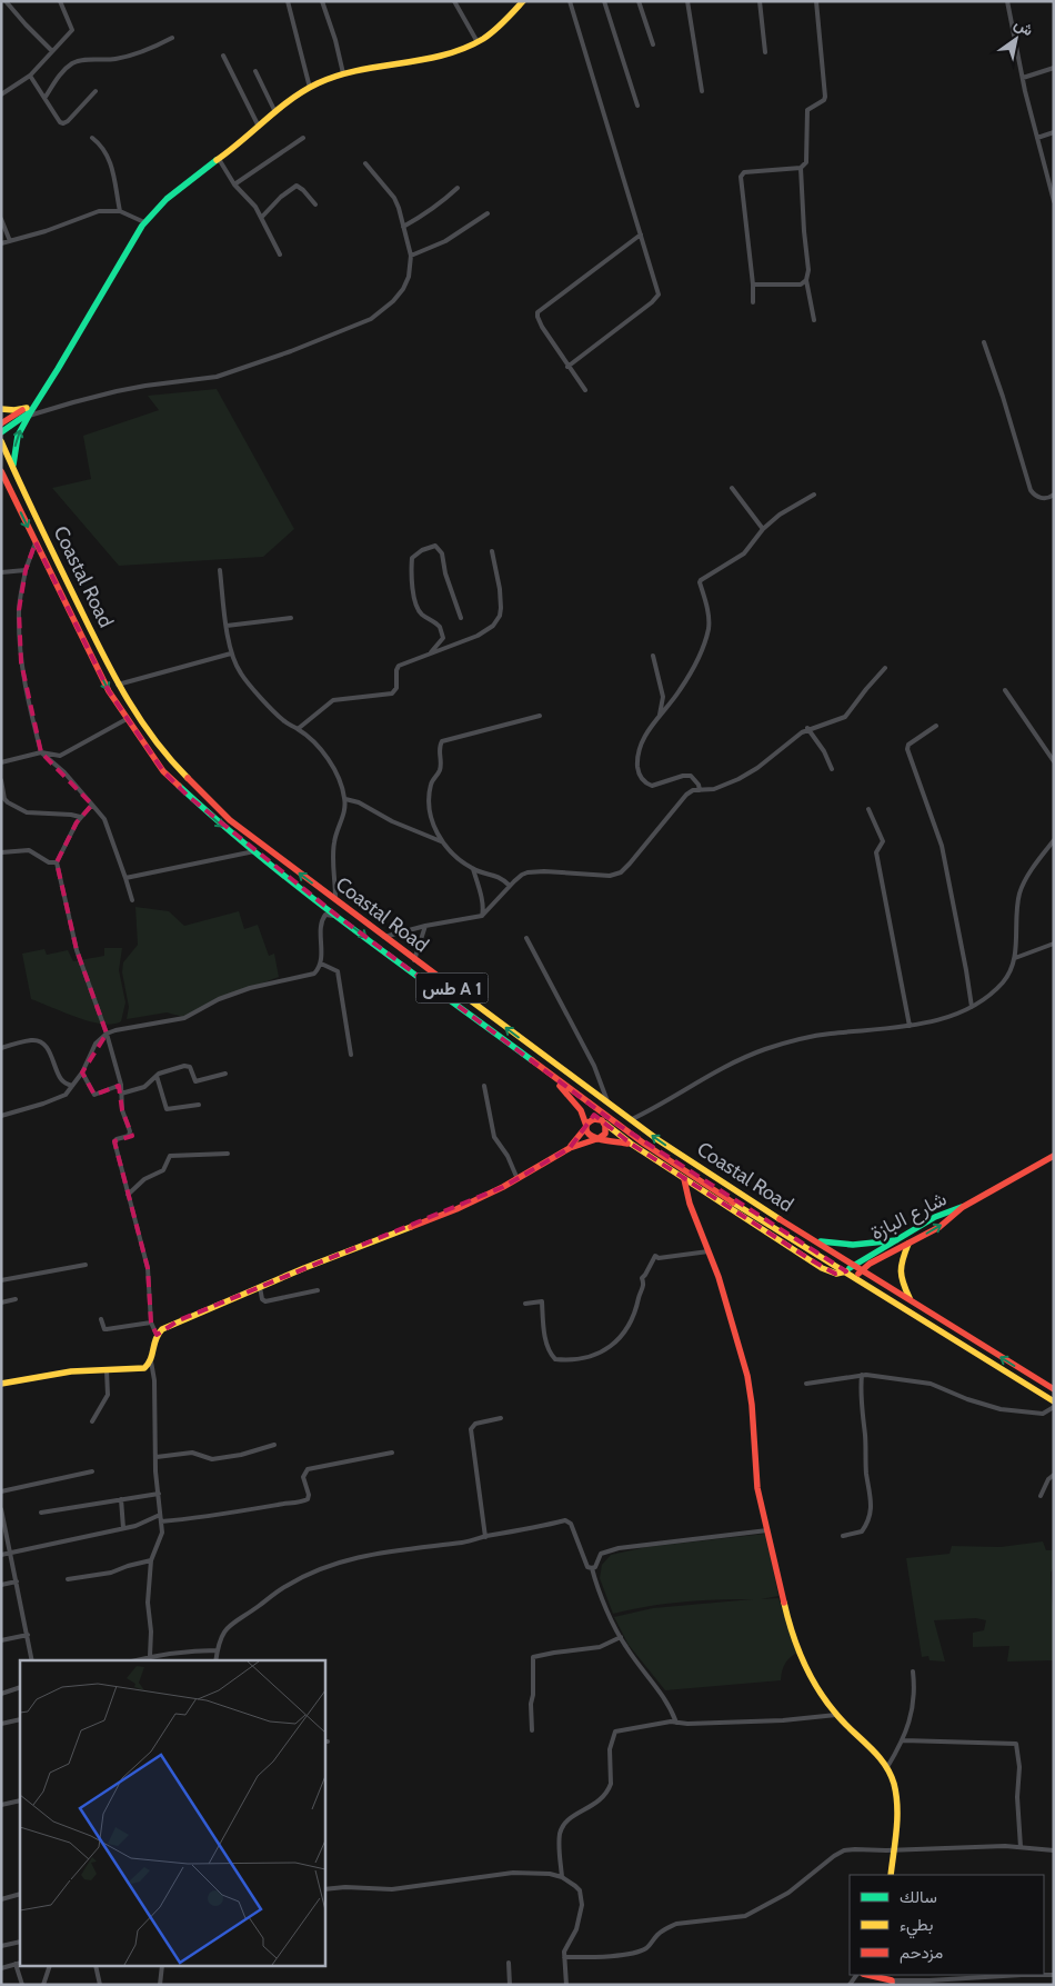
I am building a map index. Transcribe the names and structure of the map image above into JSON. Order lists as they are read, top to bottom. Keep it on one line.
{"streets":{"main road":["Coastal Road","طس A 1","شارع البازة"]},"crossings":[["Coastal Road","شارع البازة"]],"legend":["سالك","بطيء","مزدحم"],"north":"top right"}
